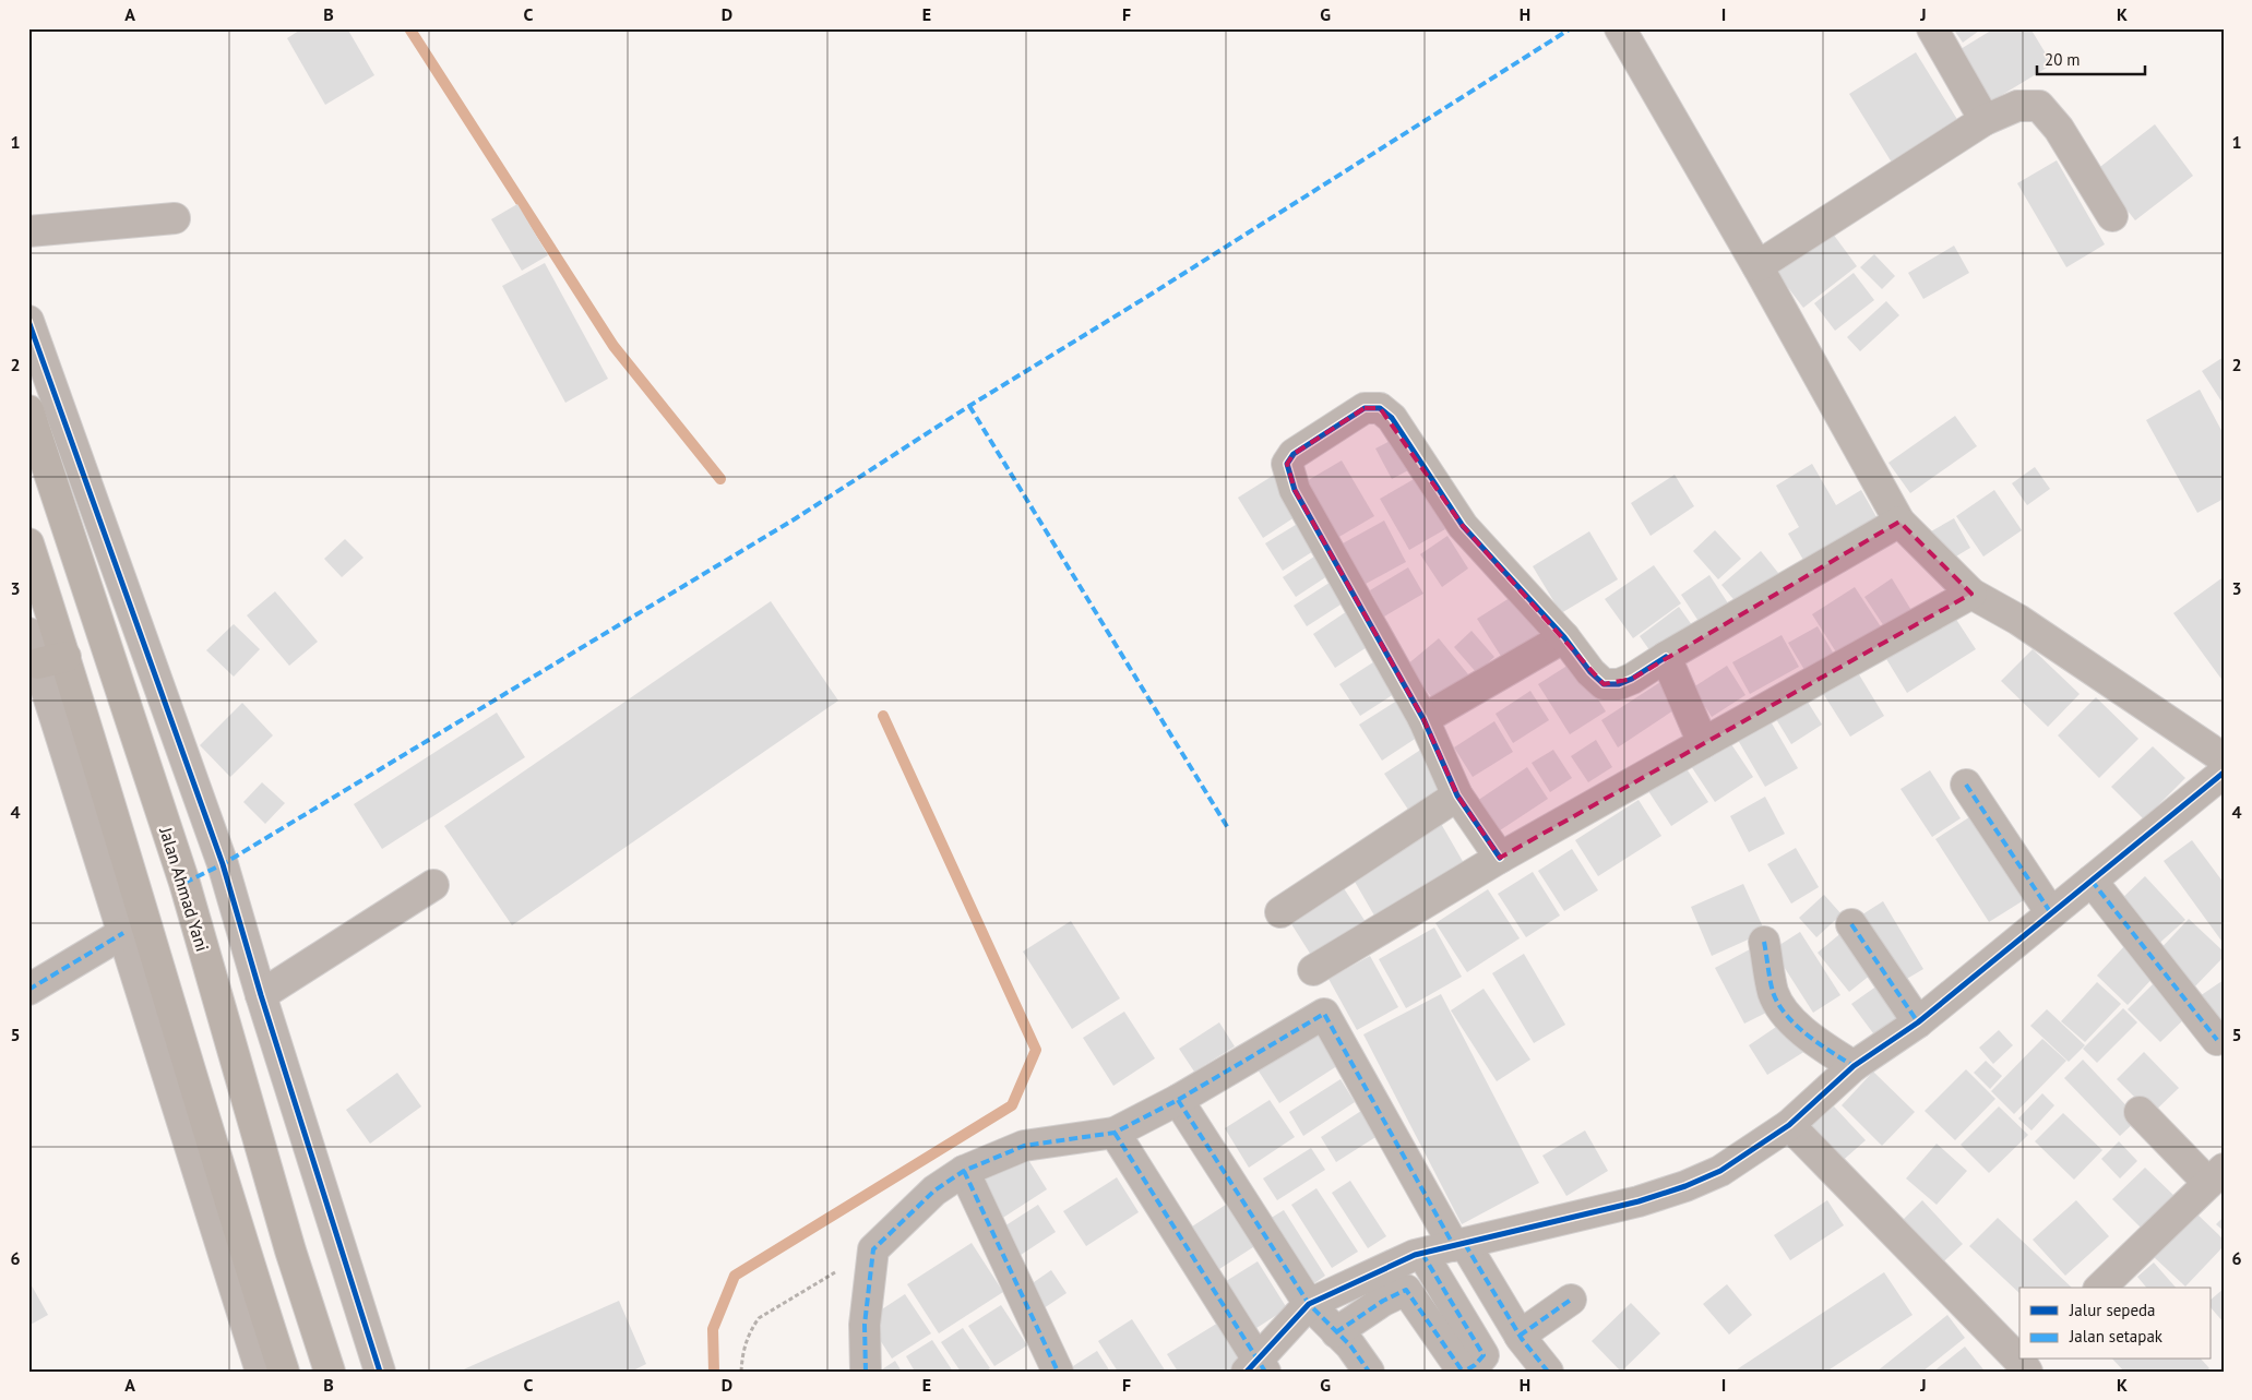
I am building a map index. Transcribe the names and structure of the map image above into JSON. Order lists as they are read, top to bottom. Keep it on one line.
{"streets":{"highway":["Jalan Ahmad Yani"]},"legend":["Jalur sepeda","Jalan setapak"],"scale_bar":"20 m","grid":{"columns":["A","B","C","D","E","F","G","H","I","J","K"],"rows":["1","2","3","4","5","6"]}}
